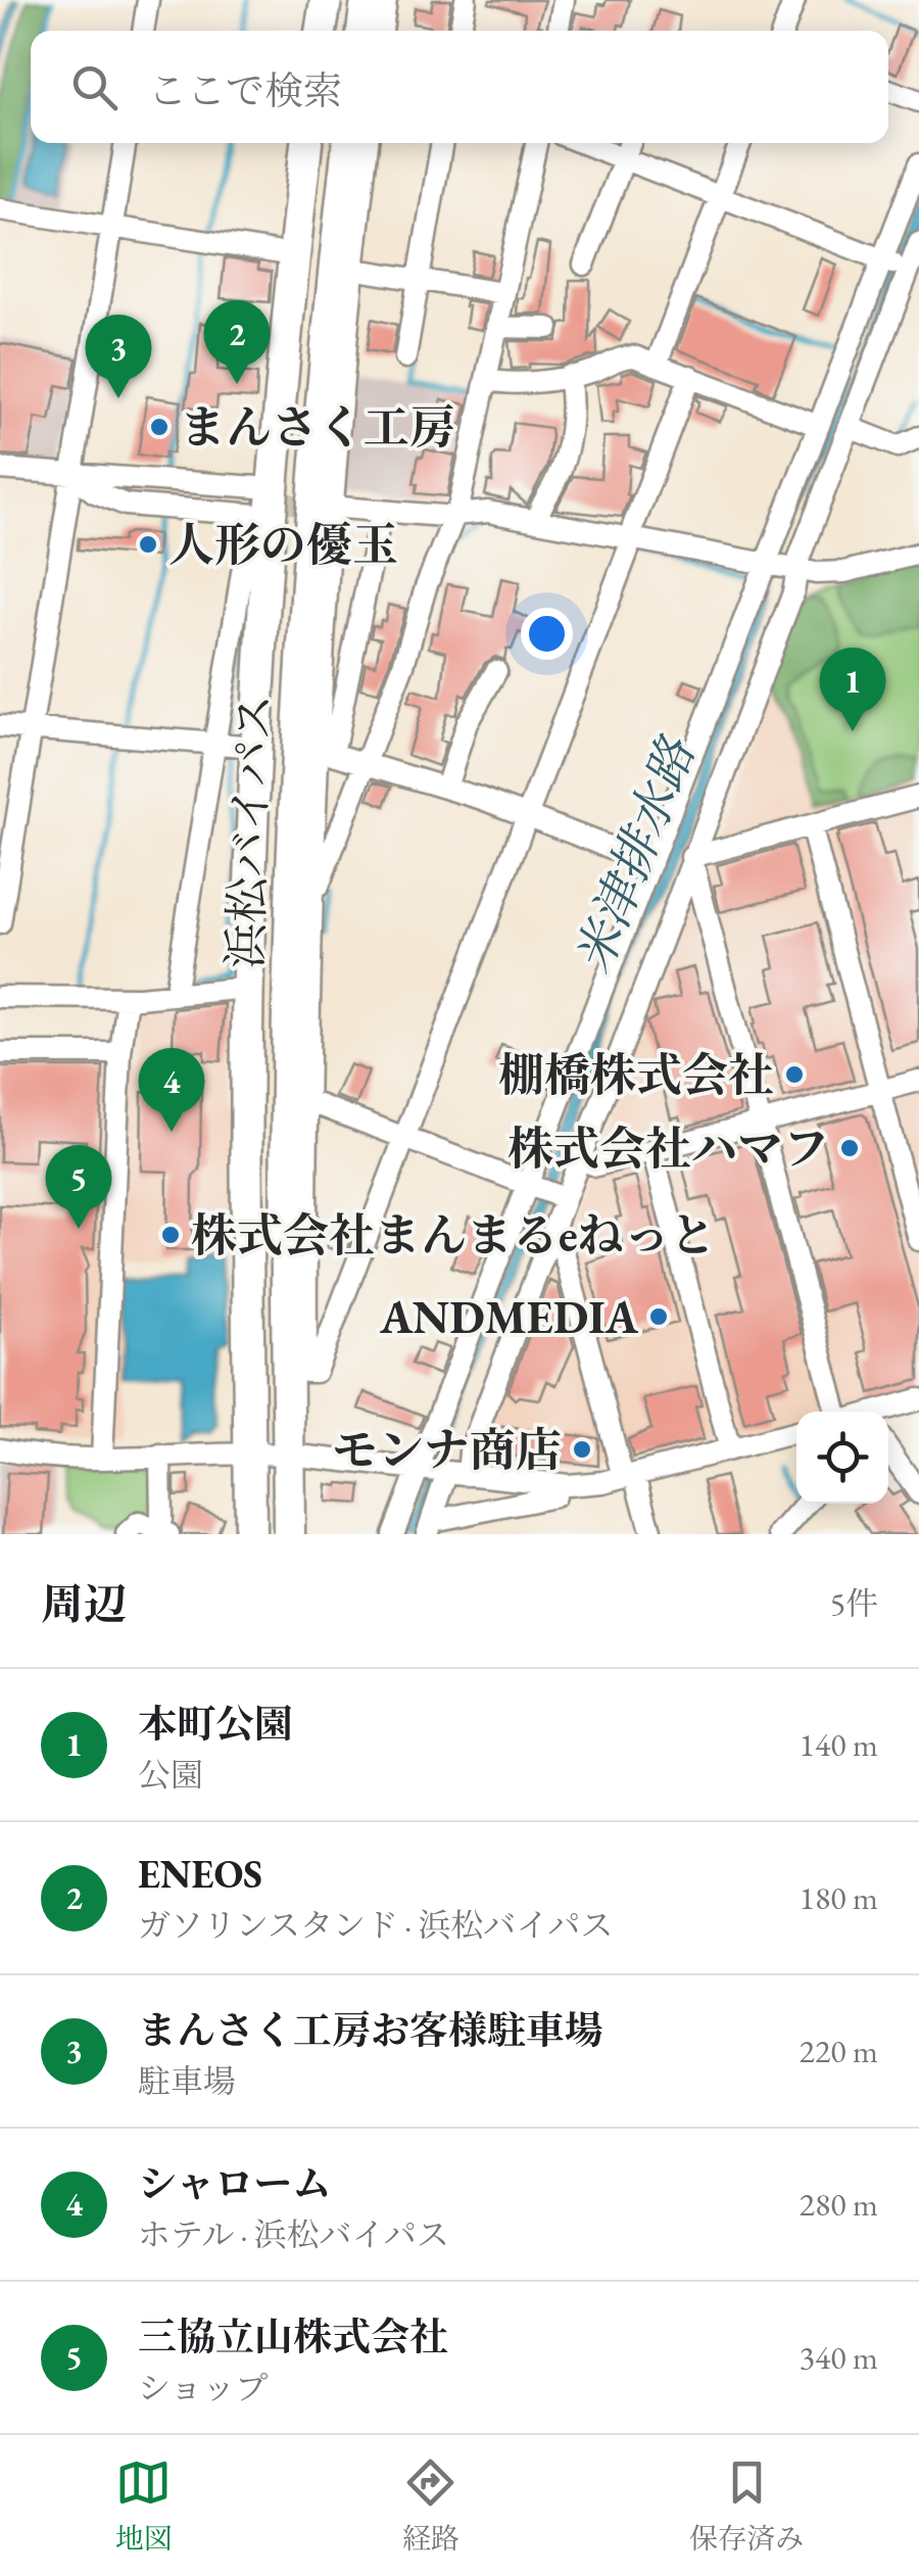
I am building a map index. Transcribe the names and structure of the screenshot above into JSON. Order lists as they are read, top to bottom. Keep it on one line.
{"streets":{"highway":["浜松バイパス"]},"water":["米津排水路"],"places":["まんさく工房","人形の優玉","棚橋株式会社","株式会社ハマフ","株式会社まんまるeねっと","ANDMEDIA","モンナ商店"],"page":{"search":"ここで検索","pins":["2","3","1","4","5"],"heading":["周辺","5件"],"list":[{"mark":"1","name":"本町公園","note":"公園","value":"140 m"},{"mark":"2","name":"ENEOS","note":"ガソリンスタンド · 浜松バイパス","value":"180 m"},{"mark":"3","name":"まんさく工房お客様駐車場","note":"駐車場","value":"220 m"},{"mark":"4","name":"シャローム","note":"ホテル · 浜松バイパス","value":"280 m"},{"mark":"5","name":"三協立山株式会社","note":"ショップ","value":"340 m"}],"nav":["地図","経路","保存済み"]}}
